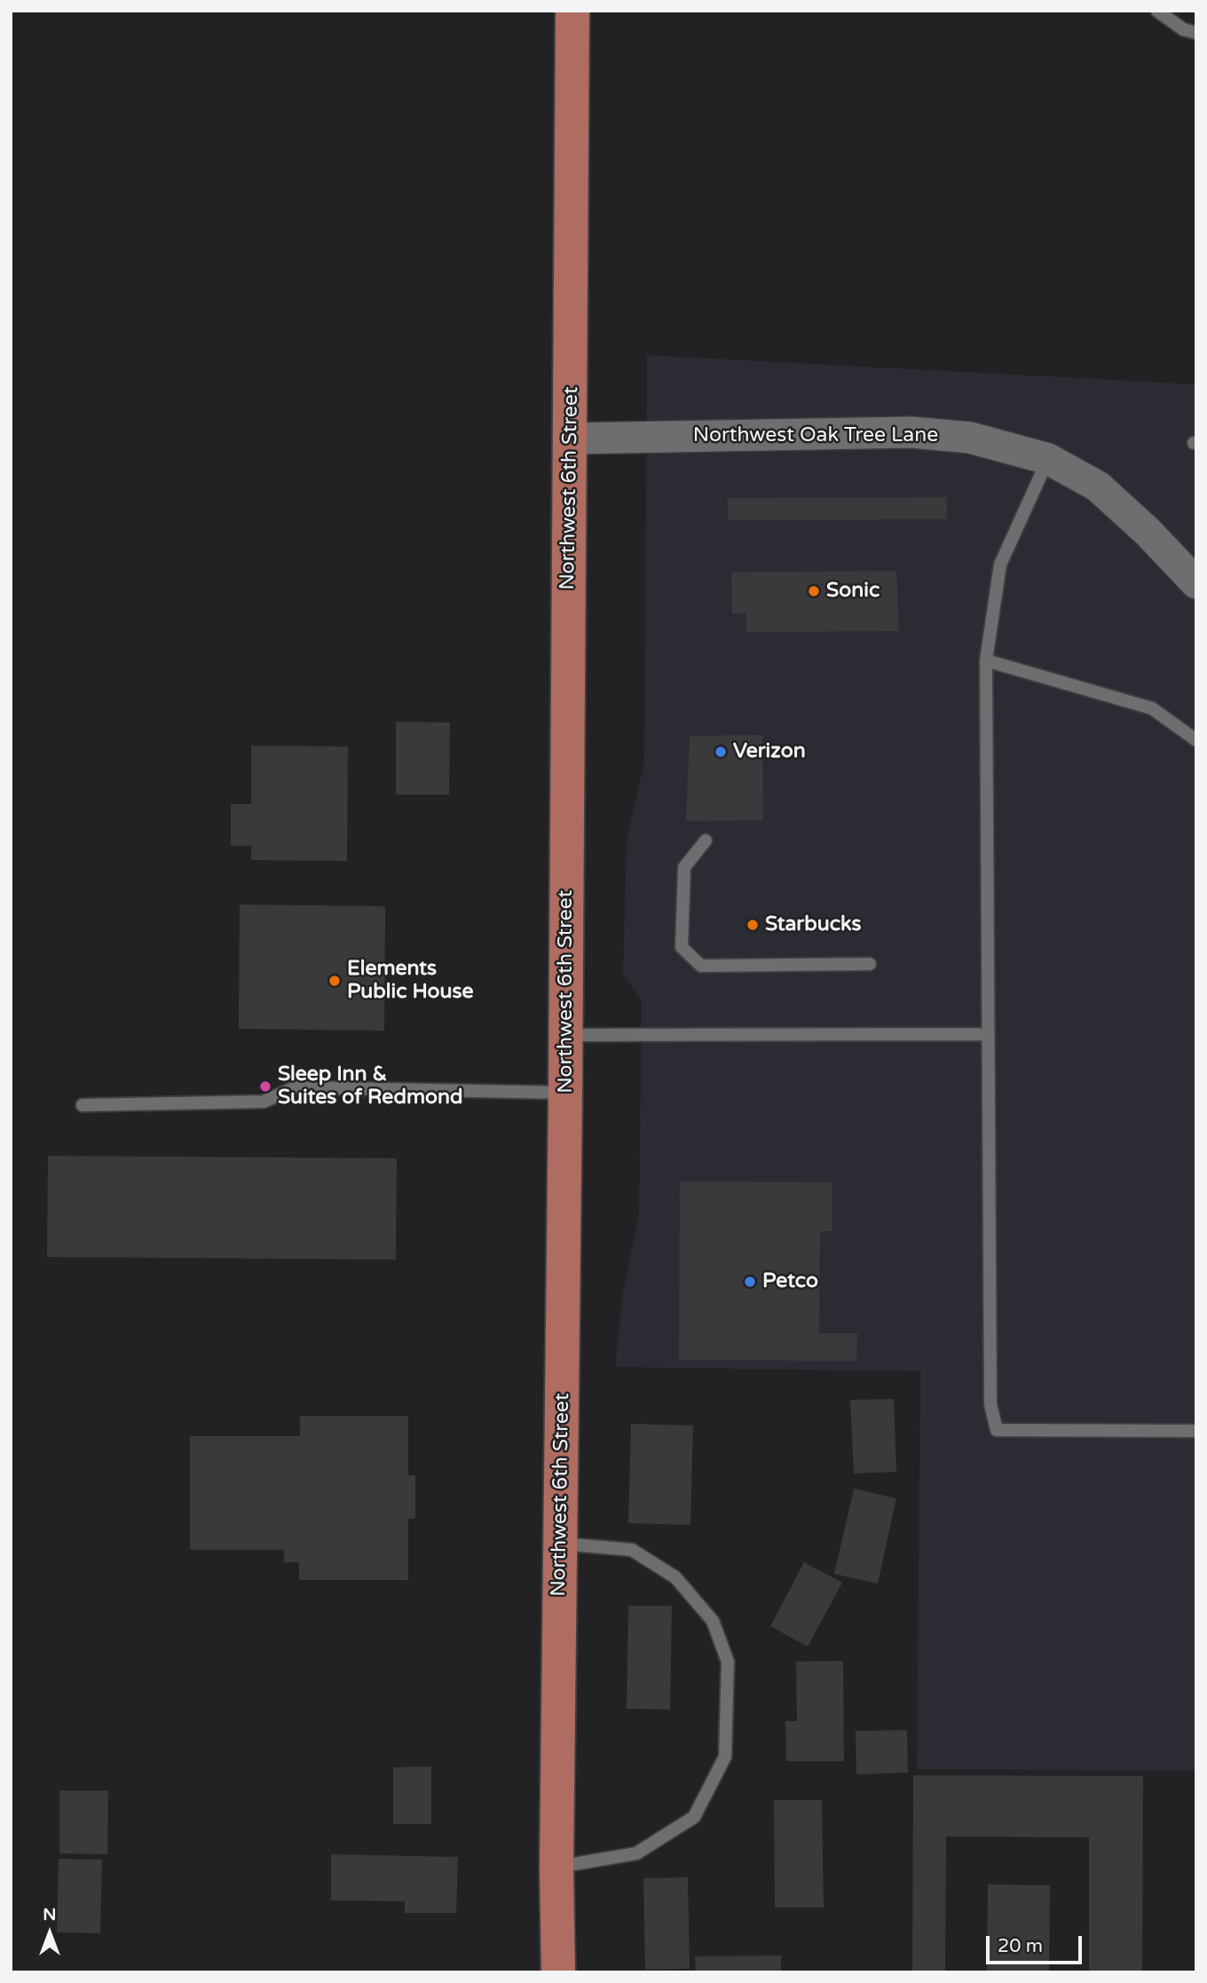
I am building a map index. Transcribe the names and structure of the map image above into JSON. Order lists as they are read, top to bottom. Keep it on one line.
{"streets":{"main road":["Northwest 6th Street"],"street":["Northwest Oak Tree Lane"]},"crossings":[["Northwest Oak Tree Lane","Northwest 6th Street"]],"places":["Sonic","Verizon","Starbucks","Elements Public House","Sleep Inn & Suites of Redmond","Petco"],"scale_bar":"20 m","north":"top"}
